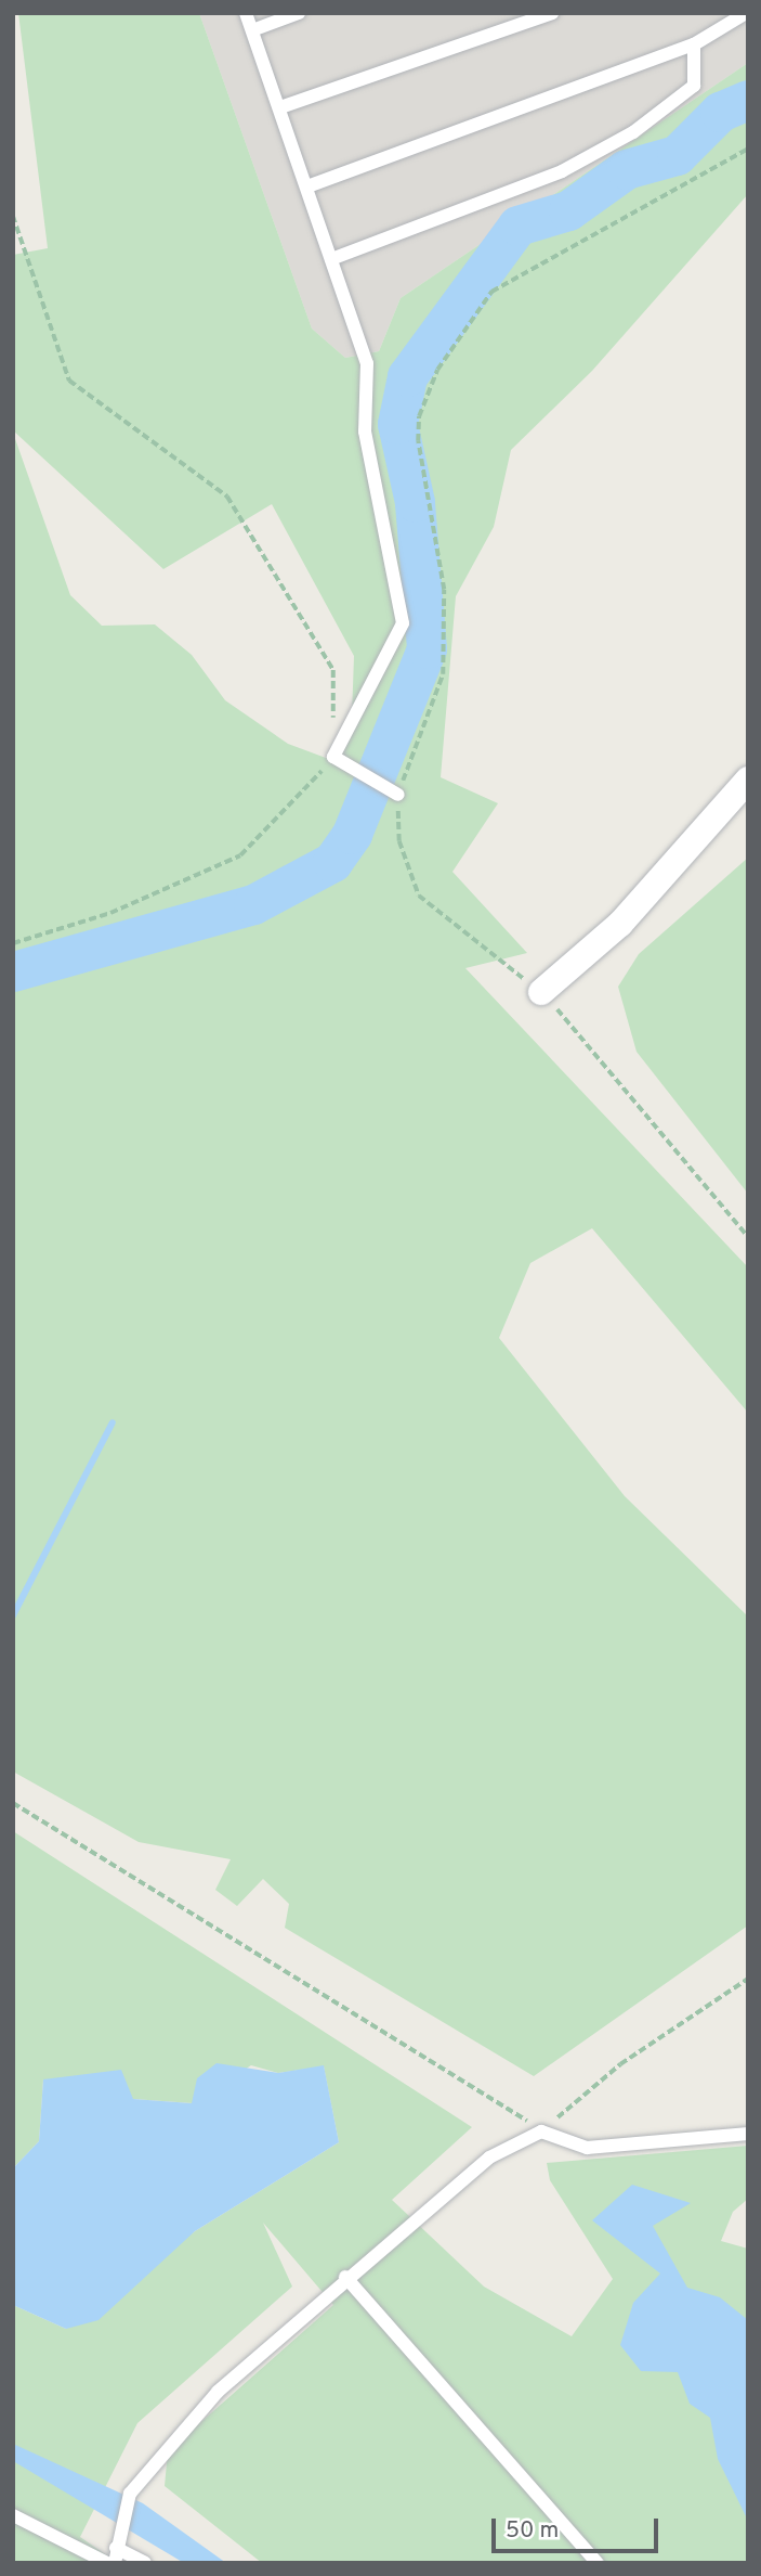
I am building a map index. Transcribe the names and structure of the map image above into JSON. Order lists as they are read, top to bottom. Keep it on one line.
{"scale_bar":"50 m"}
